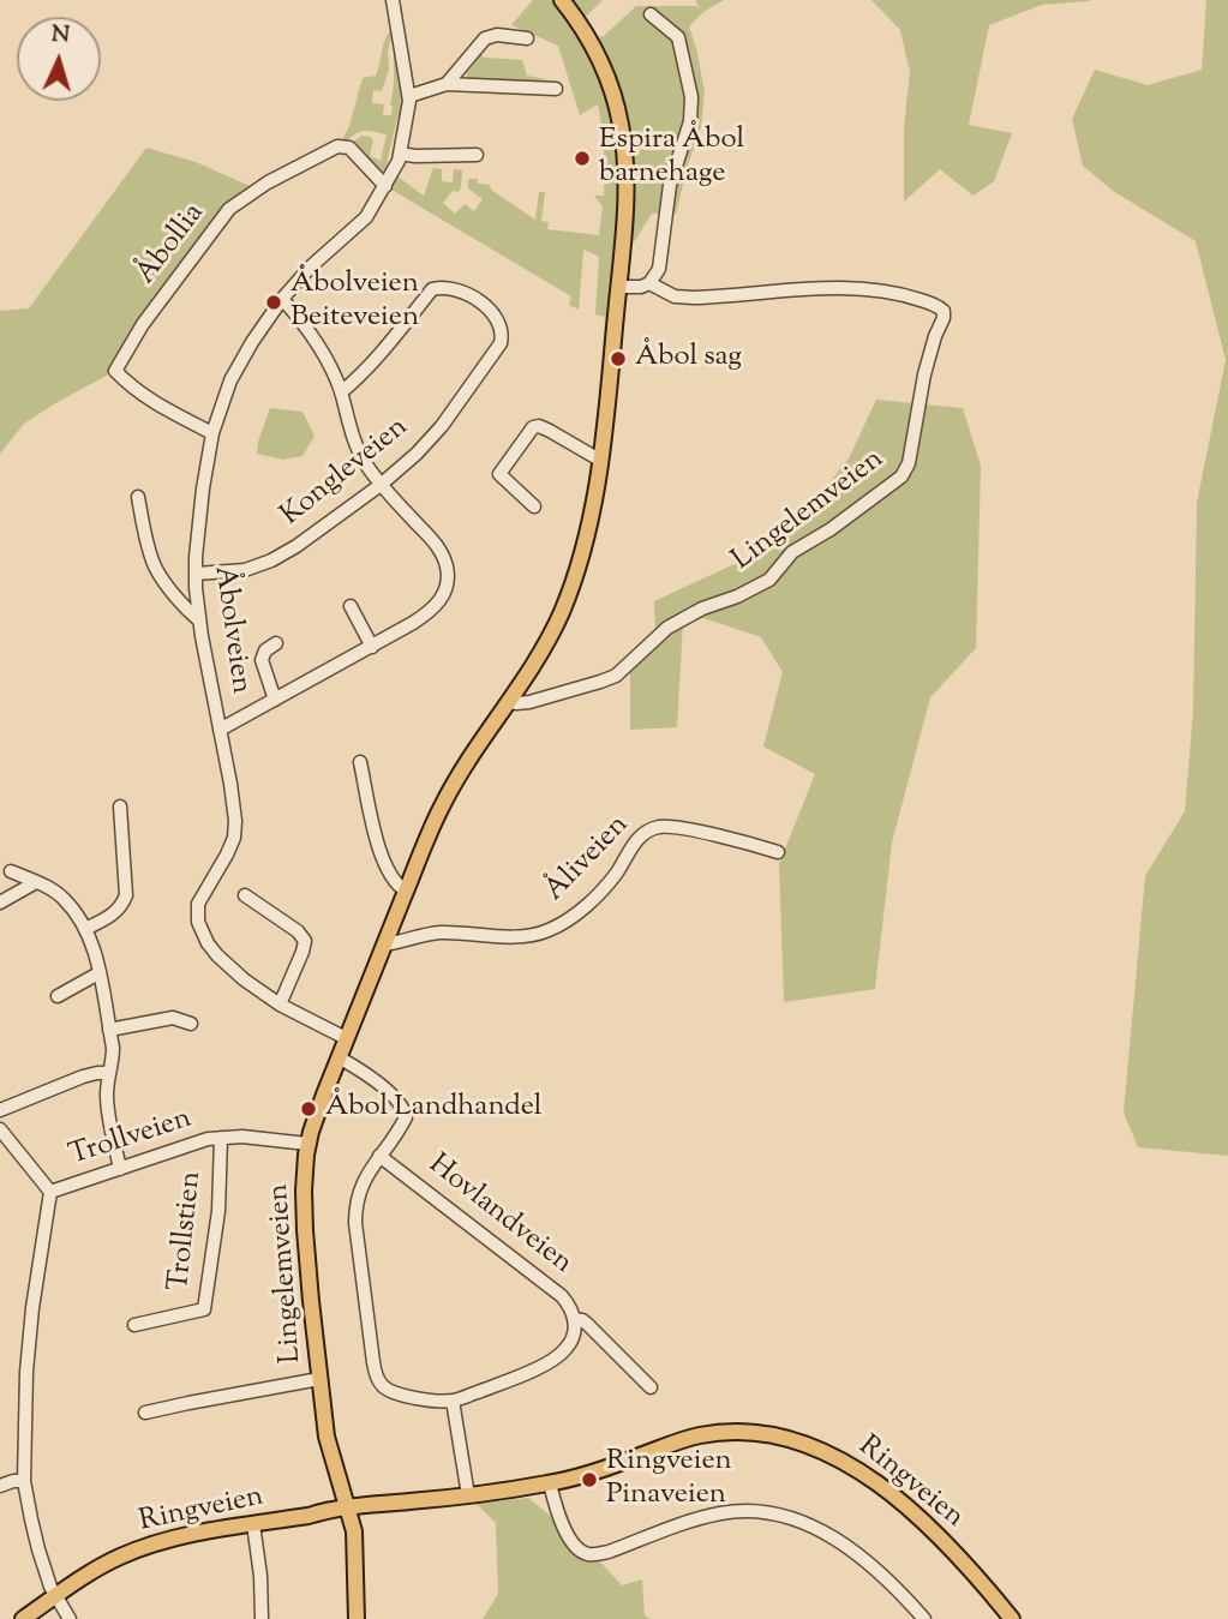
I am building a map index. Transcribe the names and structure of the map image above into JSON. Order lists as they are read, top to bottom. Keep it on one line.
{"streets":{"main road":["Lingelemveien","Ringveien"],"street":["Åbollia","Kongleveien","Åbolveien","Åliveien","Trollveien","Hovlandveien","Trollstien"]},"crossings":[["Åbollia","Åbolveien"],["Kongleveien","Åbolveien"],["Lingelemveien","Åbolveien"],["Lingelemveien","Åliveien"],["Lingelemveien","Trollveien"],["Lingelemveien","Hovlandveien"],["Lingelemveien","Ringveien"],["Trollveien","Trollstien"]],"places":["Espira Åbol barnehage","Åbolveien Beiteveien","Åbol sag","Åbol Landhandel","Ringveien Pinaveien"],"north":"top"}
